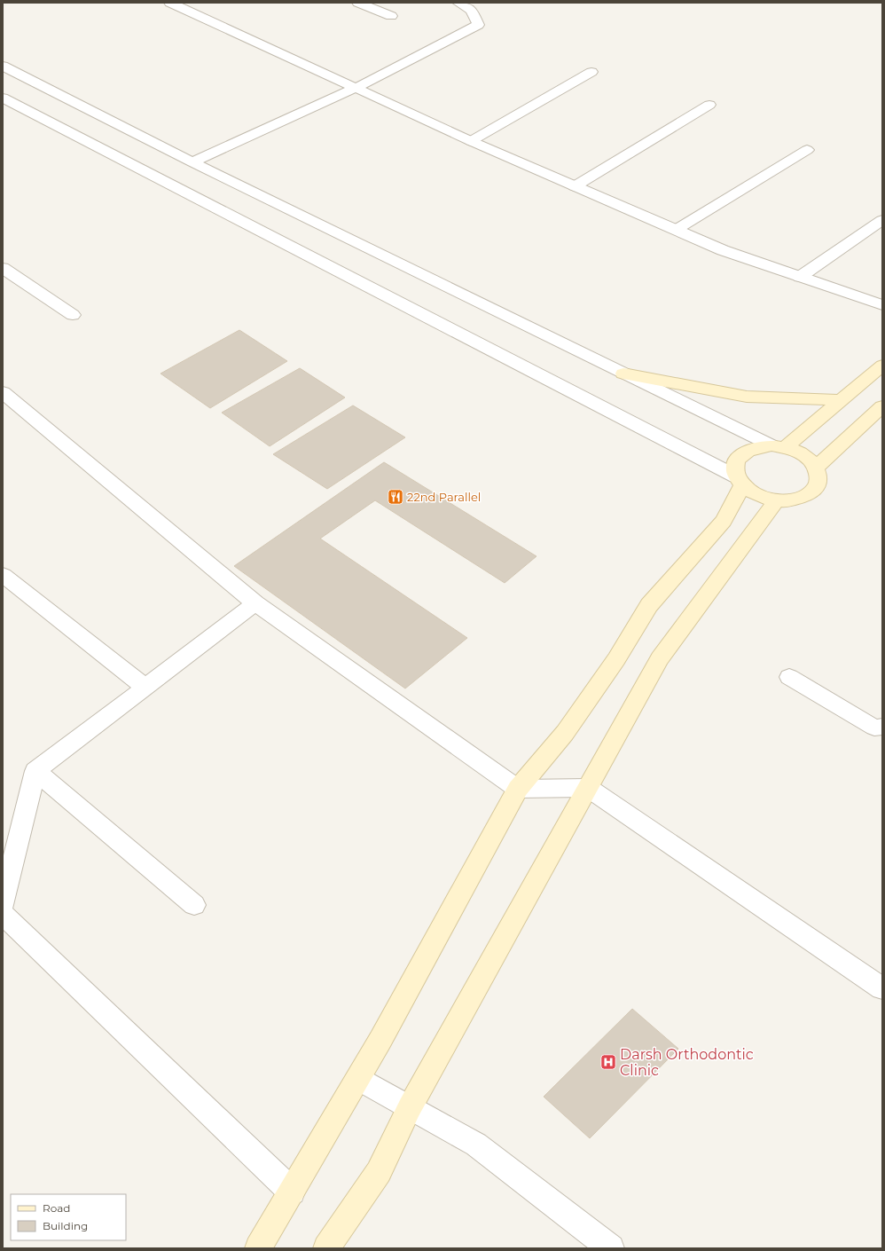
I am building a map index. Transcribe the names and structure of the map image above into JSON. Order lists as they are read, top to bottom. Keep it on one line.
{"places":{"restaurant":["22nd Parallel"],"hospital":["Darsh Orthodontic Clinic"]},"legend":["Road","Building"]}
